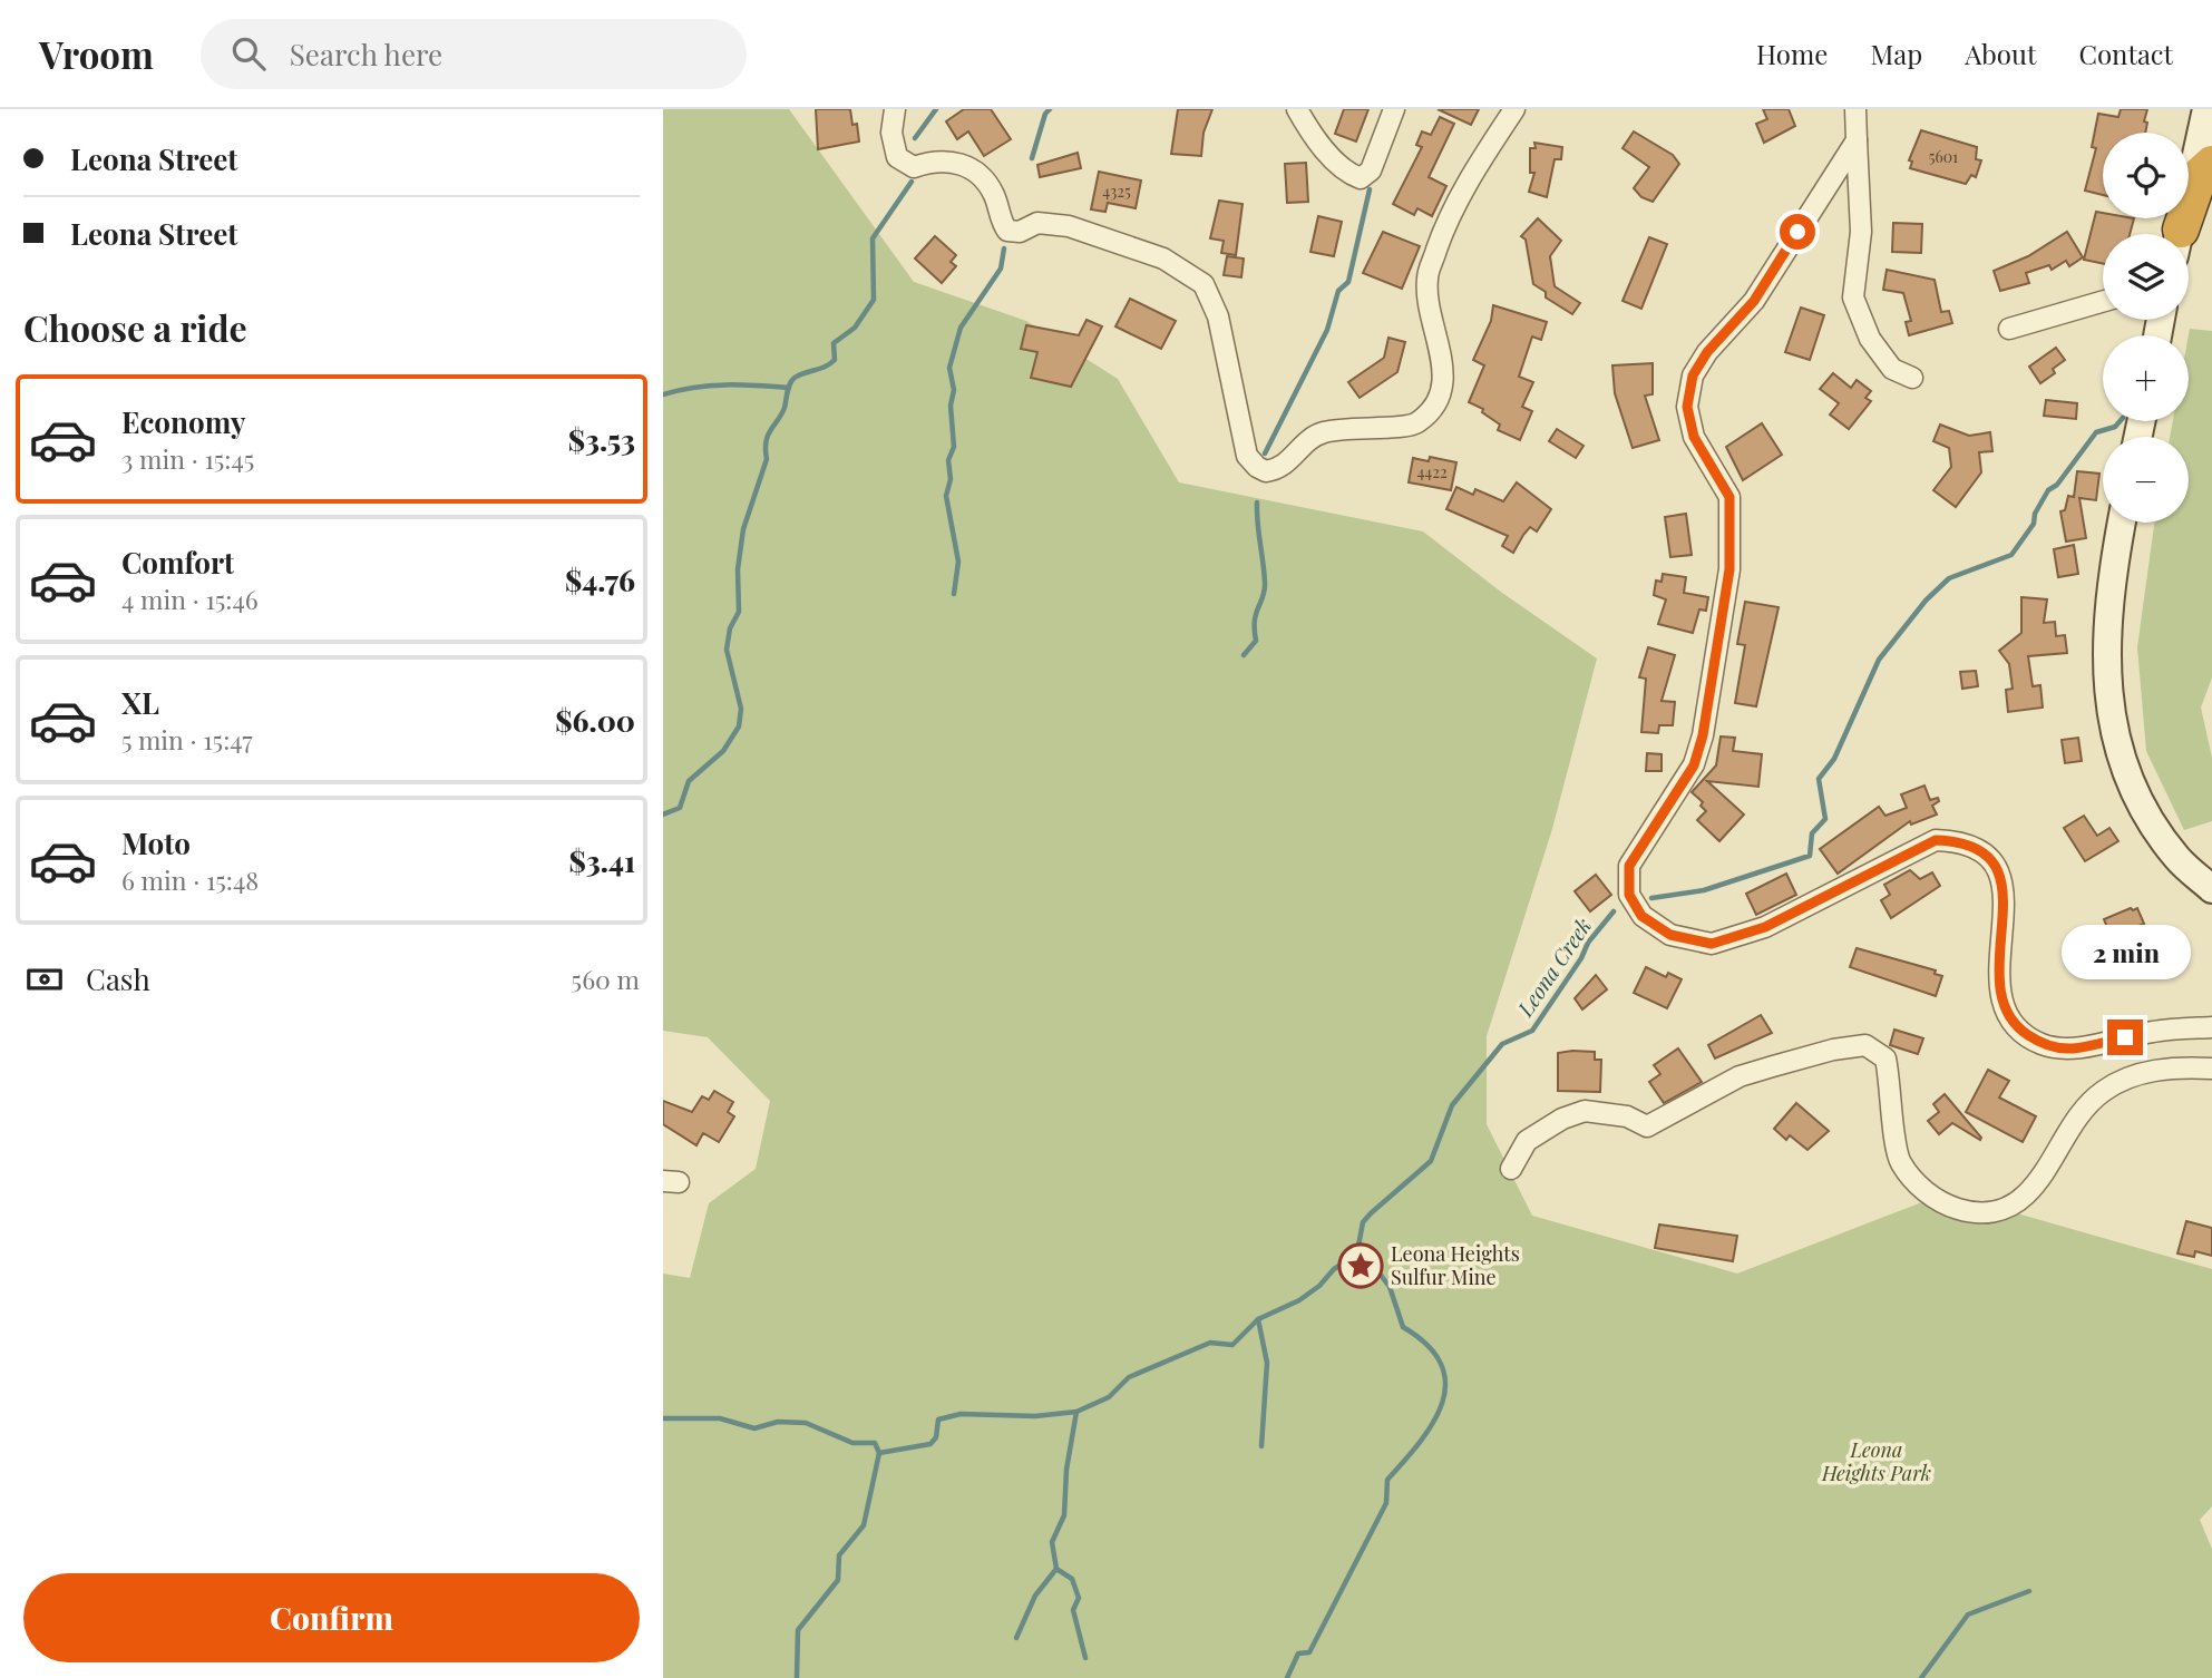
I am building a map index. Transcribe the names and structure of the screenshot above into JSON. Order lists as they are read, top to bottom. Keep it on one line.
{"water":["Leona Creek"],"parks":["Leona Heights Park"],"places":{"place":["Leona Heights Sulfur Mine"]},"house_numbers":["5601","4325","4422"],"page":{"header":"Vroom","search":"Search here","nav":["Home","Map","About","Contact"],"banner":["Leona Street","Leona Street"],"map_buttons":["+","−"],"heading":"Choose a ride","list":[{"name":"Economy","note":"3 min · 15:45","value":"$3.53"},{"name":"Comfort","note":"4 min · 15:46","value":"$4.76"},{"name":"XL","note":"5 min · 15:47","value":"$6.00"},{"name":"Moto","note":"6 min · 15:48","value":"$3.41"}],"bubble":"2 min","pay":["Cash","560 m"],"buttons":"Confirm"}}
